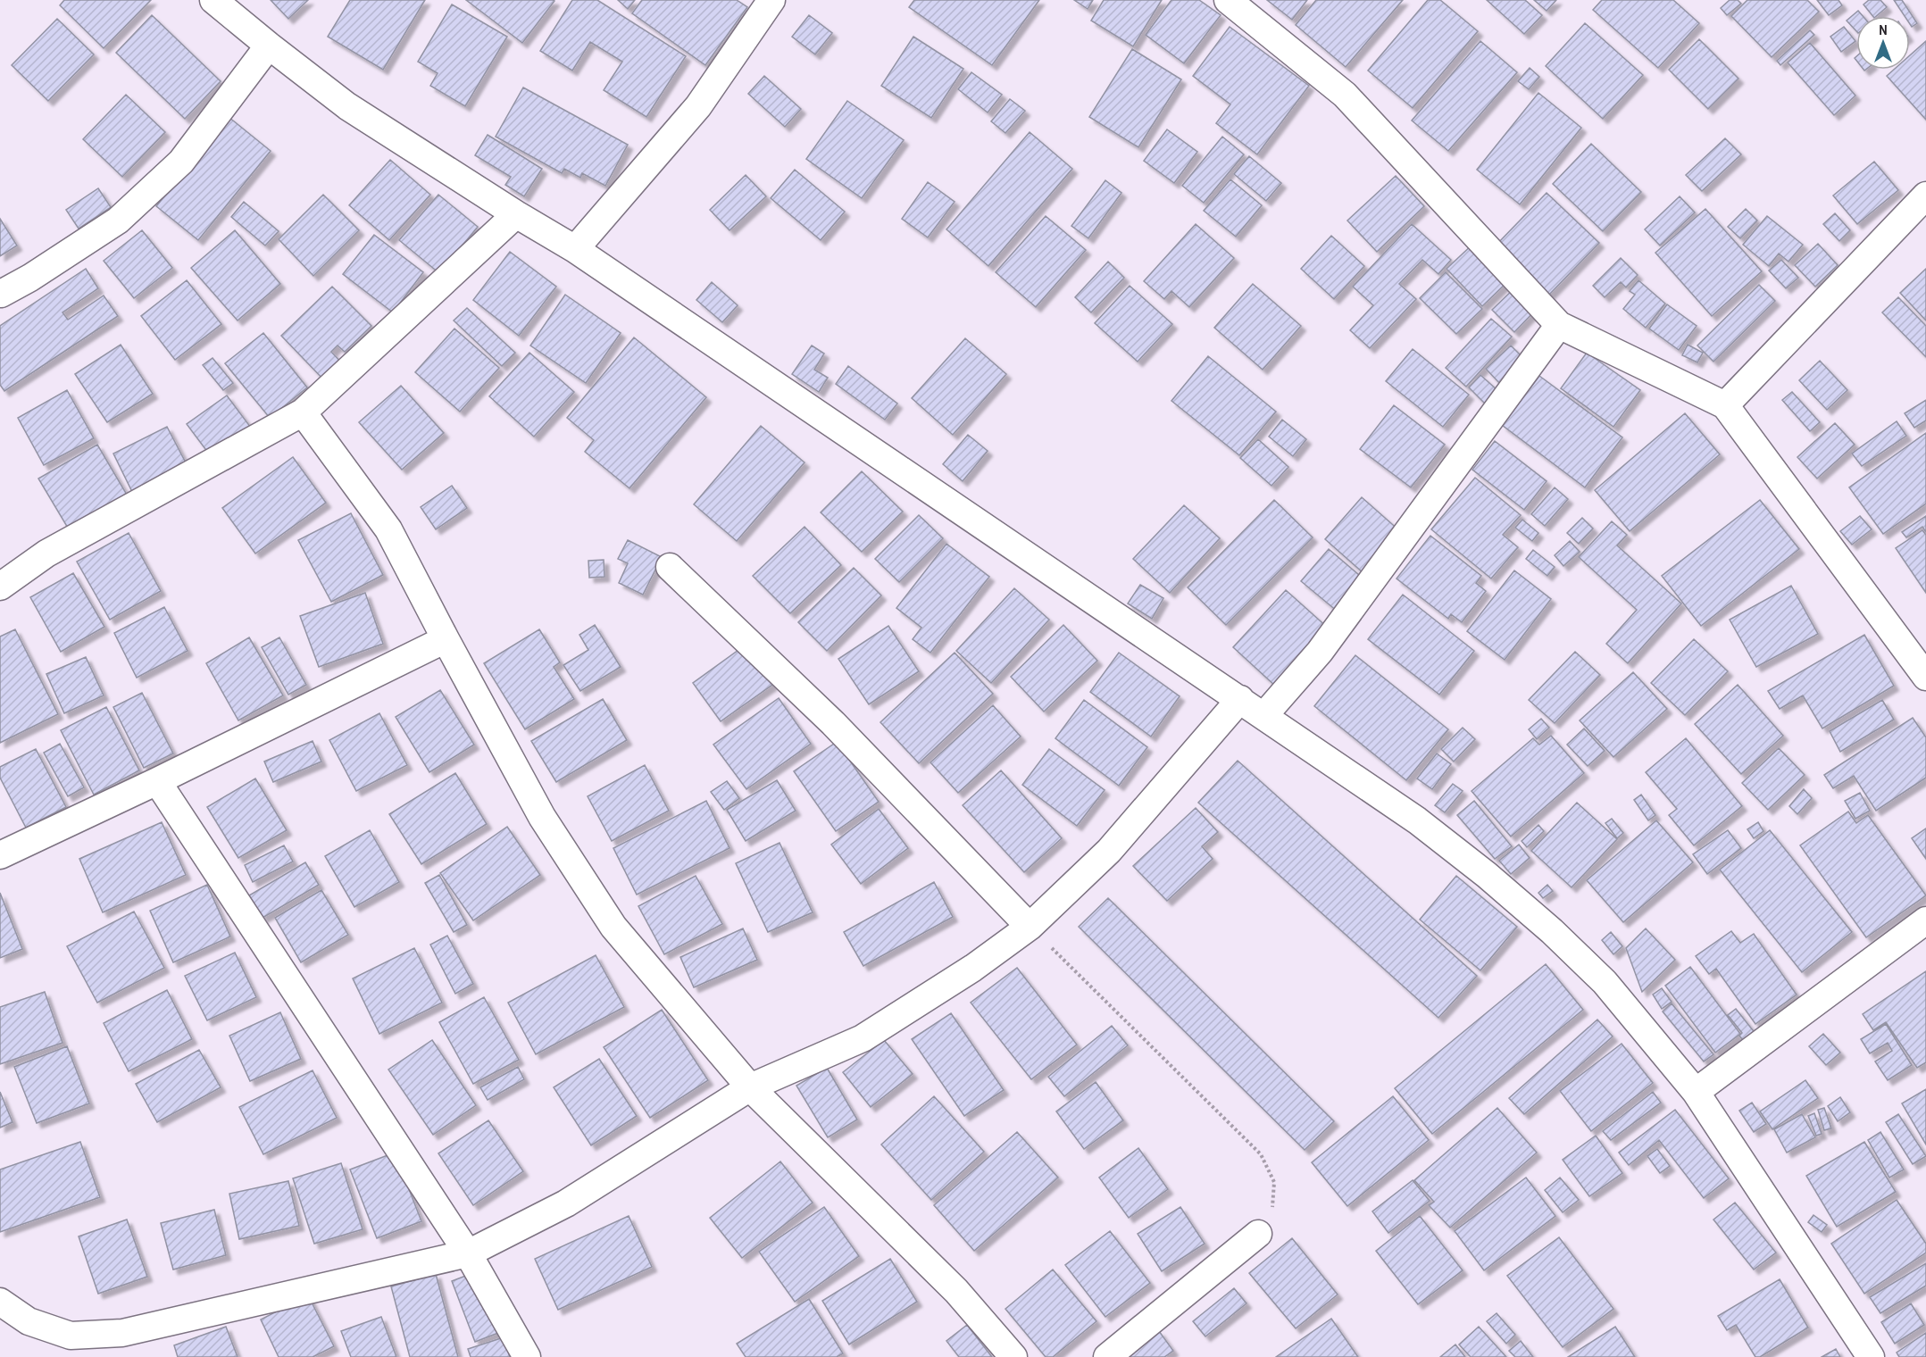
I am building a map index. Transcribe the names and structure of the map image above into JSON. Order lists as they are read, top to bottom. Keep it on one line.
{"north":"top"}
